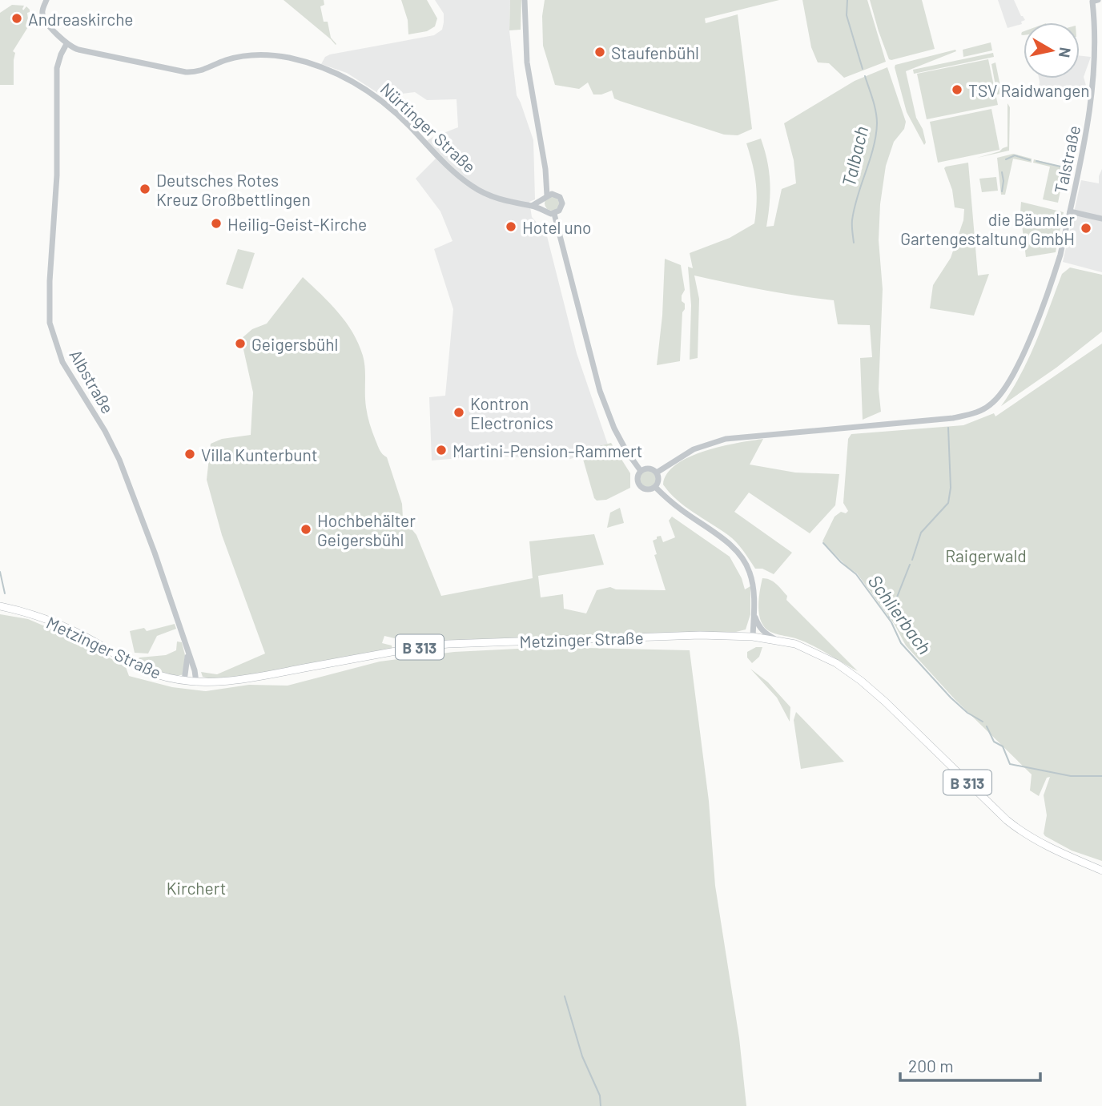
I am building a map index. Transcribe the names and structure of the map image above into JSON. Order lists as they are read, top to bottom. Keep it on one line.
{"streets":{"main road":["Metzinger Straße","B 313"],"street":["Nürtinger Straße","Talstraße","Albstraße"]},"crossings":[["Nürtinger Straße","Albstraße"],["Albstraße","Metzinger Straße"]],"water":["Talbach","Schlierbach"],"parks":["Raigerwald","Kirchert"],"places":["Andreaskirche","Staufenbühl","TSV Raidwangen","Deutsches Rotes Kreuz Großbettlingen","Heilig-Geist-Kirche","Hotel uno","die Bäumler Gartengestaltung GmbH","Geigersbühl","Kontron Electronics","Martini-Pension-Rammert","Villa Kunterbunt","Hochbehälter Geigersbühl"],"scale_bar":"200 m","north":"right"}
